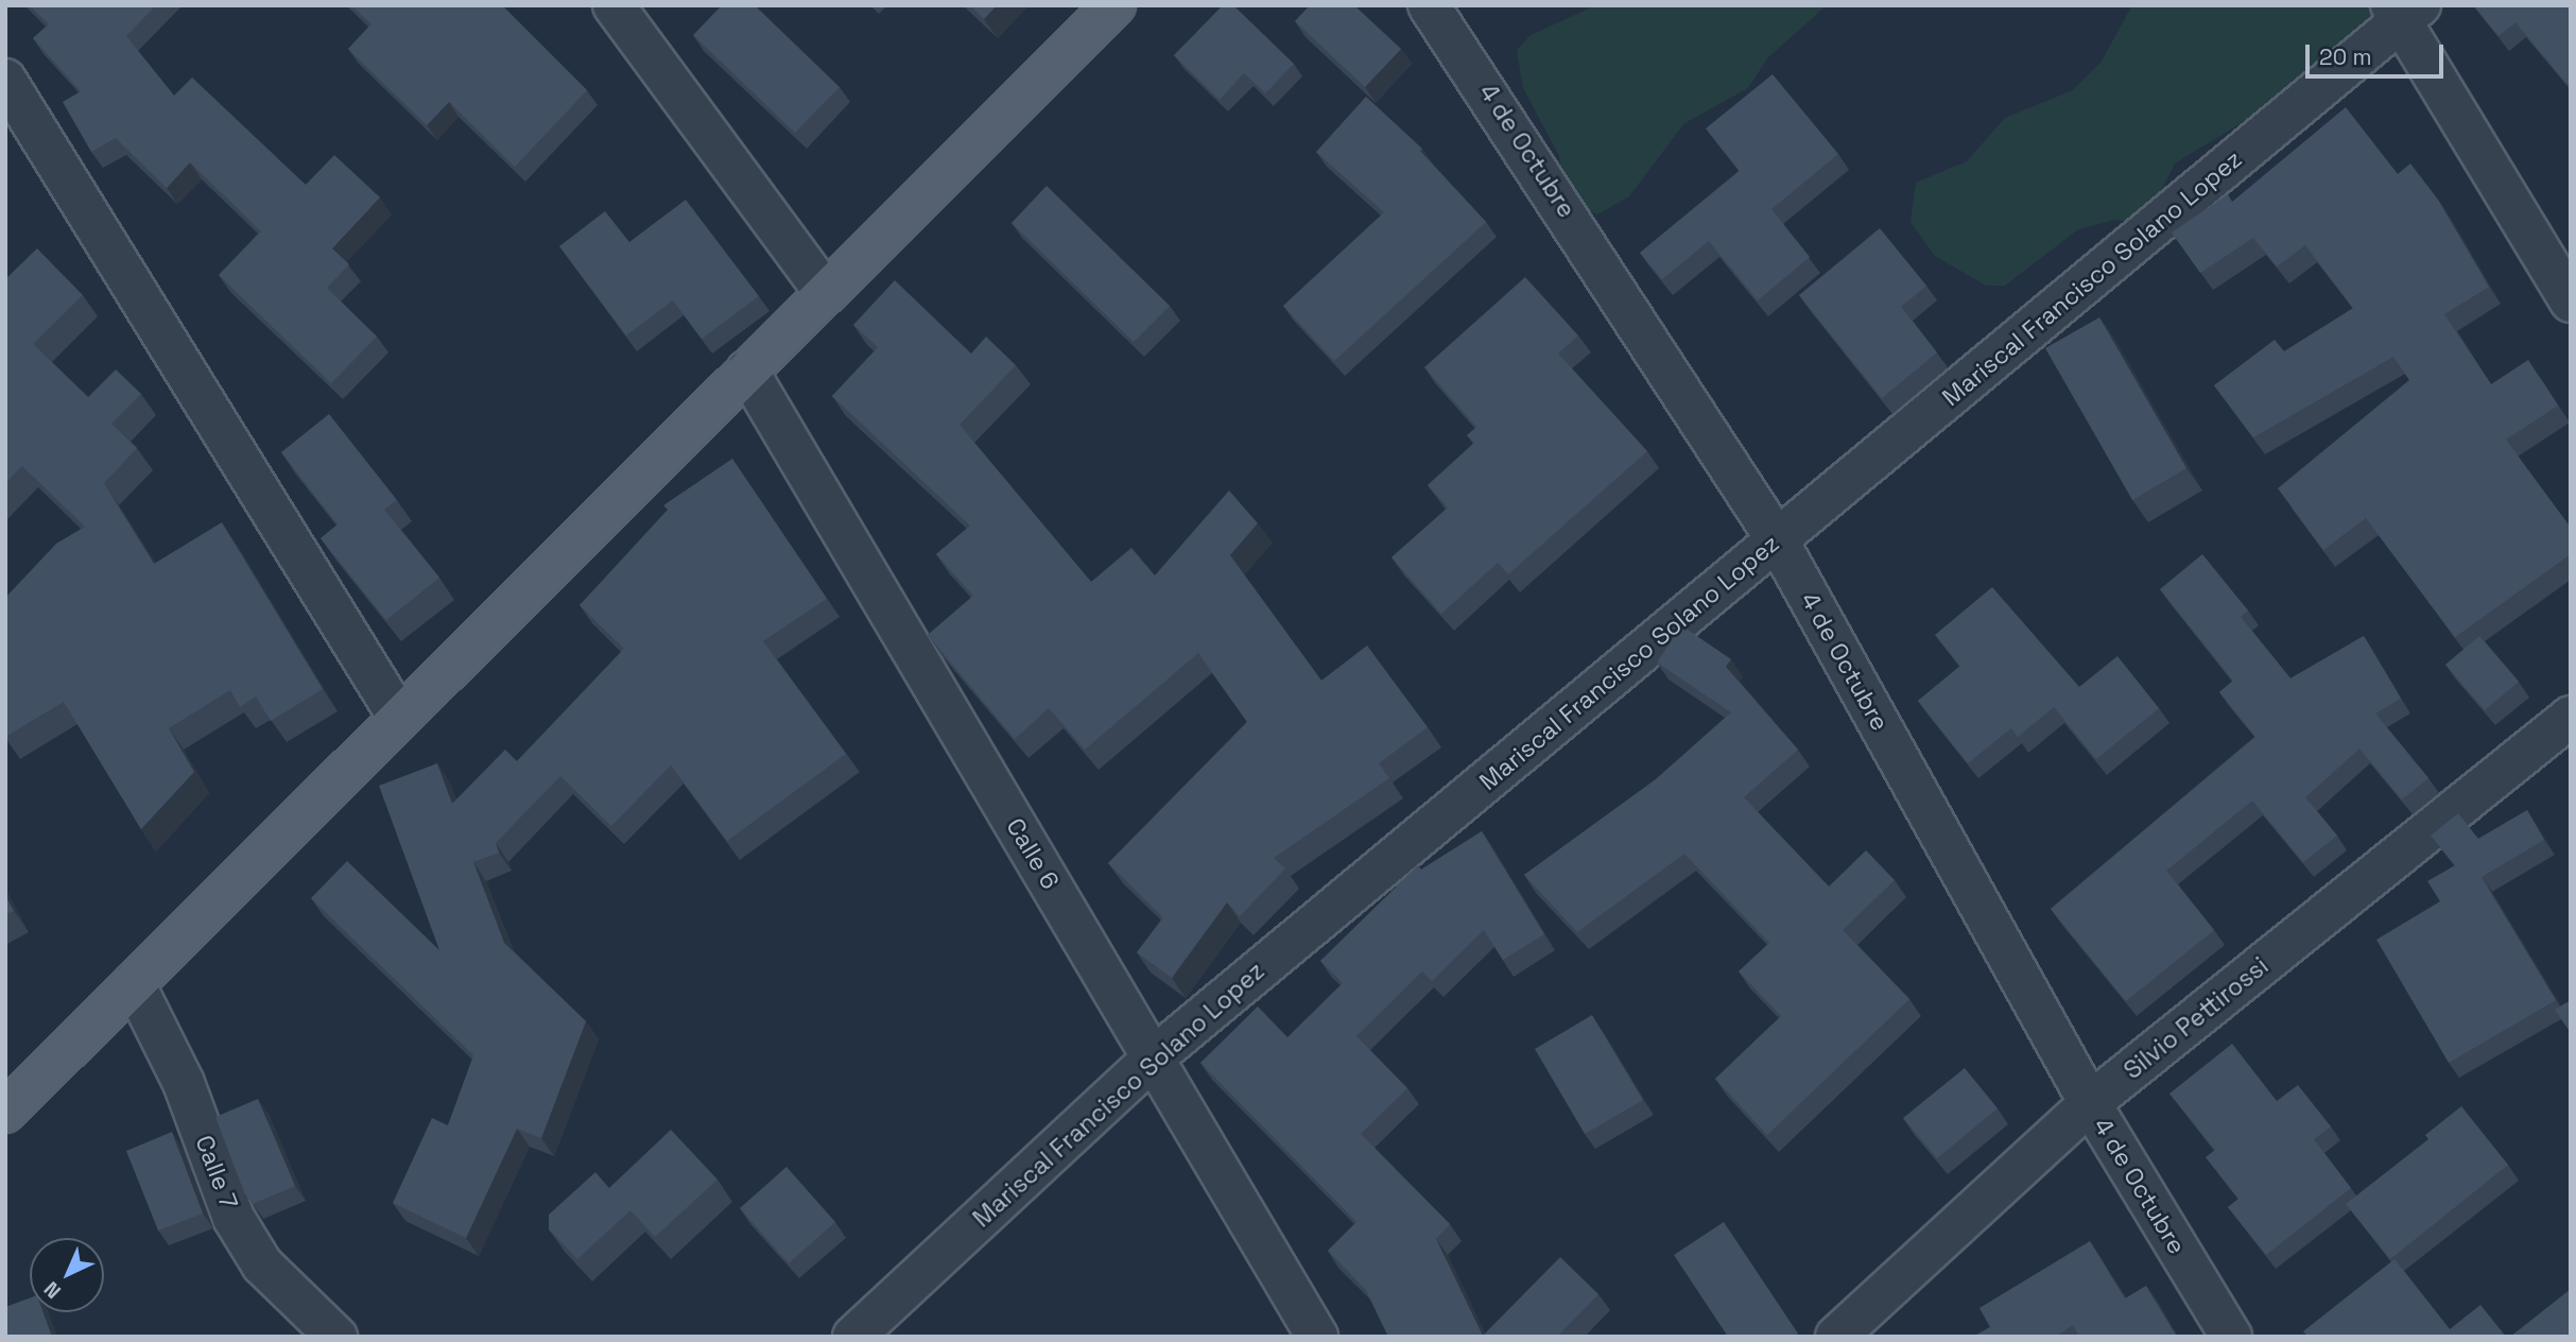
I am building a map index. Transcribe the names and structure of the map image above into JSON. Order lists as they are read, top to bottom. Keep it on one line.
{"streets":{"street":["4 de Octubre","Mariscal Francisco Solano Lopez","Calle 6","Silvio Pettirossi","Calle 7"]},"crossings":[["4 de Octubre","Mariscal Francisco Solano Lopez"],["4 de Octubre","Silvio Pettirossi"],["Mariscal Francisco Solano Lopez","Calle 6"]],"scale_bar":"20 m","north":"bottom left"}
